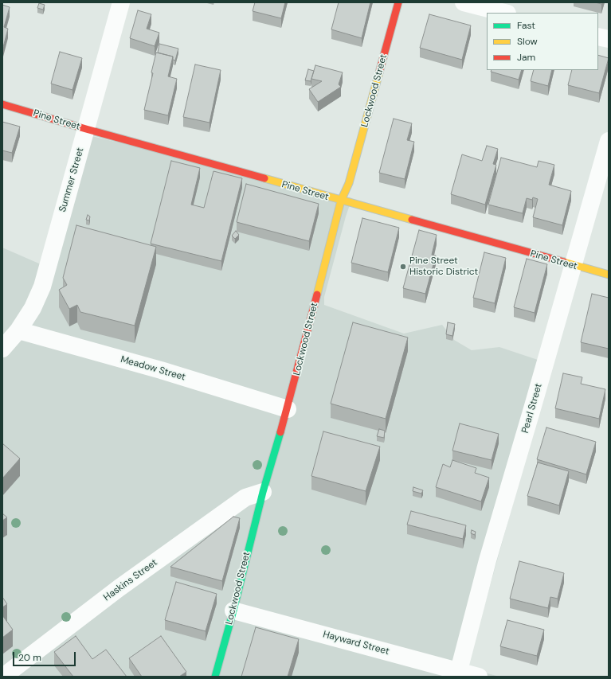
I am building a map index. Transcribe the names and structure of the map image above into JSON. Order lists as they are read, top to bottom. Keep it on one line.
{"streets":{"street":["Lockwood Street","Pine Street","Summer Street","Meadow Street","Pearl Street","Haskins Street","Hayward Street"]},"crossings":[["Lockwood Street","Pine Street"],["Lockwood Street","Meadow Street"],["Lockwood Street","Haskins Street"],["Lockwood Street","Hayward Street"],["Pine Street","Summer Street"],["Pine Street","Pearl Street"],["Summer Street","Meadow Street"],["Pearl Street","Hayward Street"]],"places":["Pine Street Historic District"],"legend":["Fast","Slow","Jam"],"scale_bar":"20 m"}
